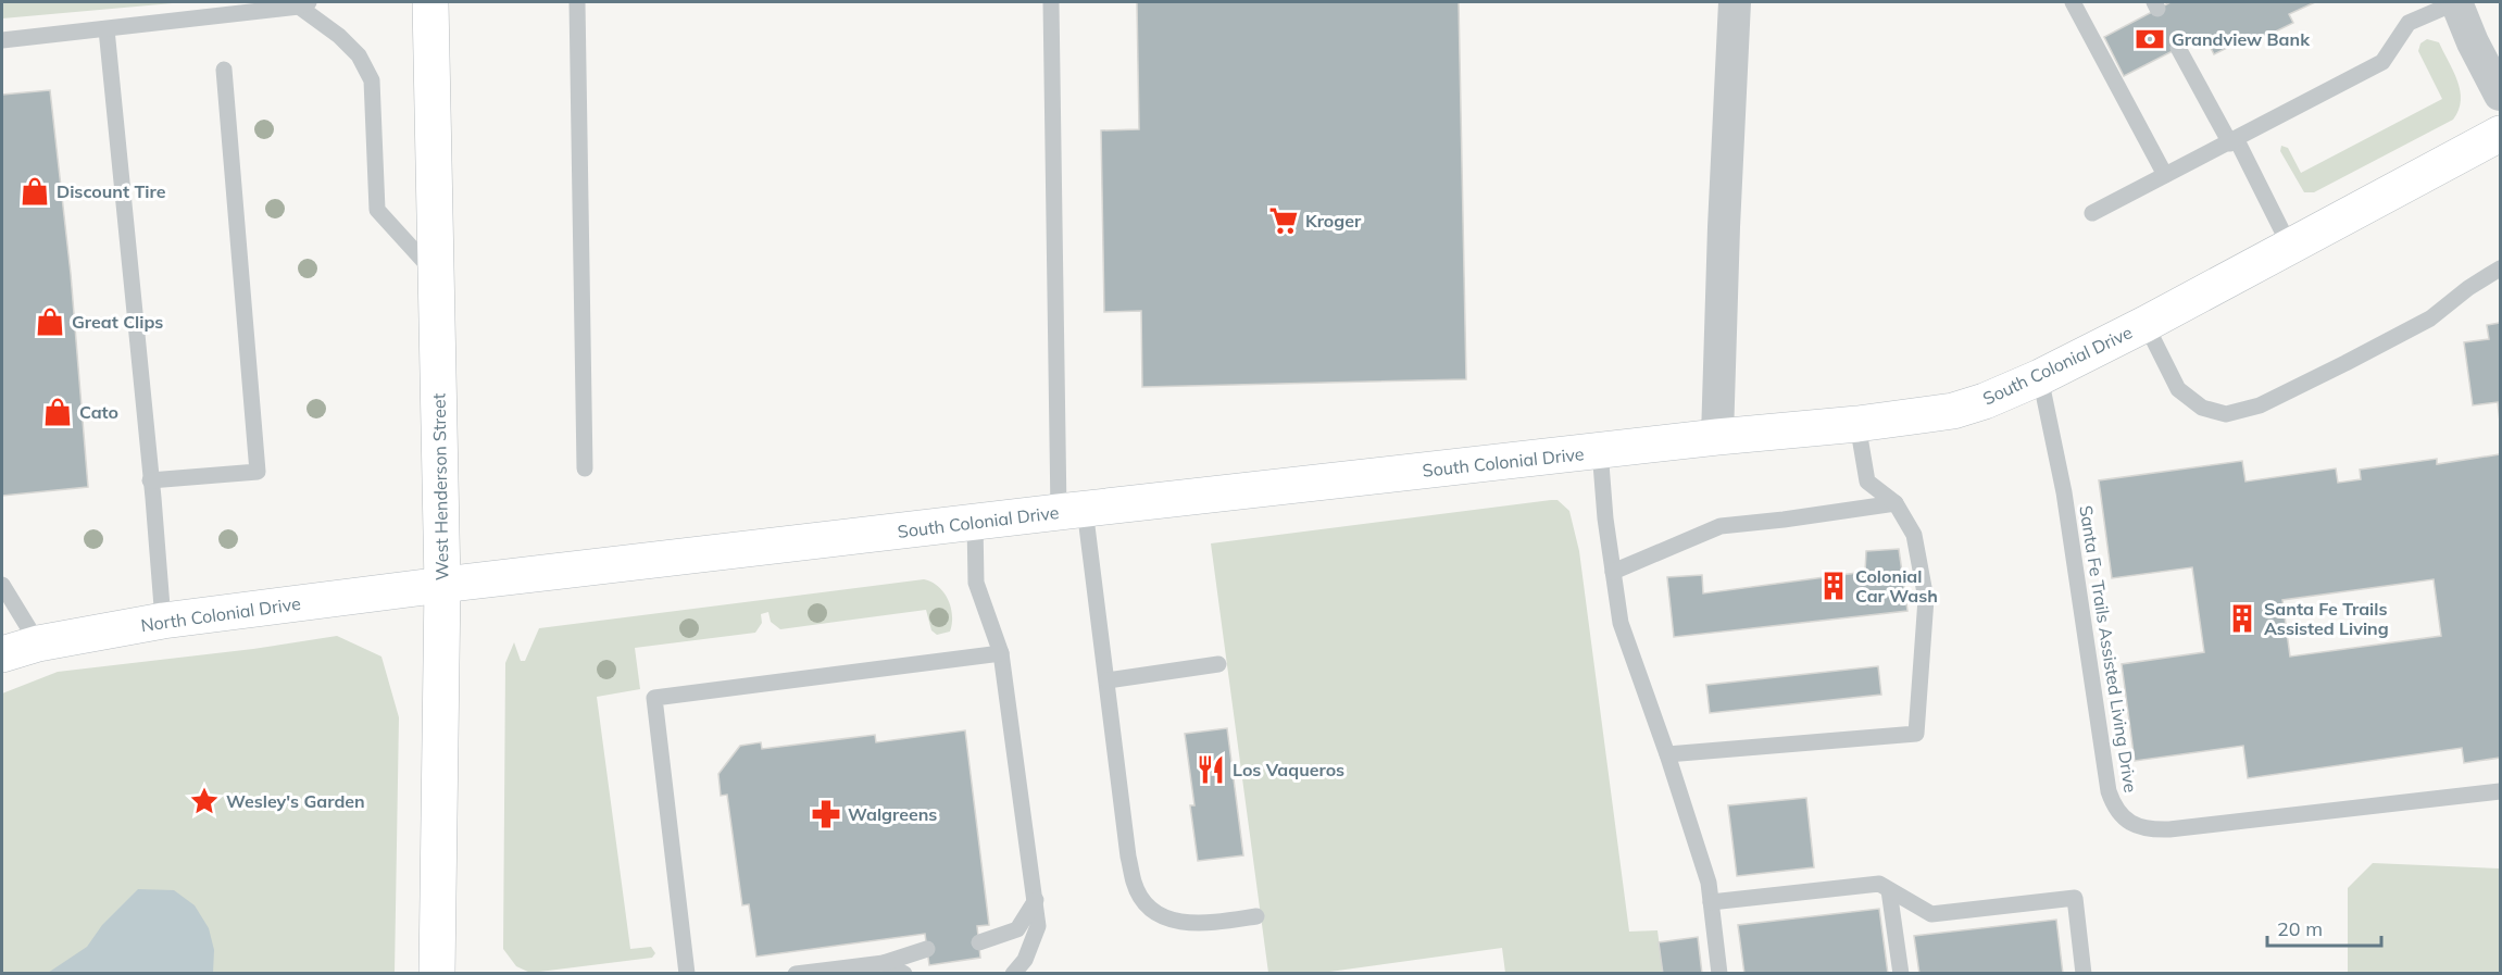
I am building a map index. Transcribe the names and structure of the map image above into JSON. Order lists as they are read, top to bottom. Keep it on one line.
{"streets":{"street":["South Colonial Drive","West Henderson Street","North Colonial Drive"],"lane":["Santa Fe Trails Assisted Living Drive"]},"crossings":[["South Colonial Drive","West Henderson Street"],["South Colonial Drive","North Colonial Drive"],["South Colonial Drive","Santa Fe Trails Assisted Living Drive"],["West Henderson Street","North Colonial Drive"]],"places":{"bank":["Grandview Bank"],"shop":["Discount Tire","Great Clips","Cato"],"supermarket":["Kroger"],"building":["Colonial Car Wash","Santa Fe Trails Assisted Living"],"restaurant":["Los Vaqueros"],"place":["Wesley's Garden"],"pharmacy":["Walgreens"]},"scale_bar":"20 m"}
